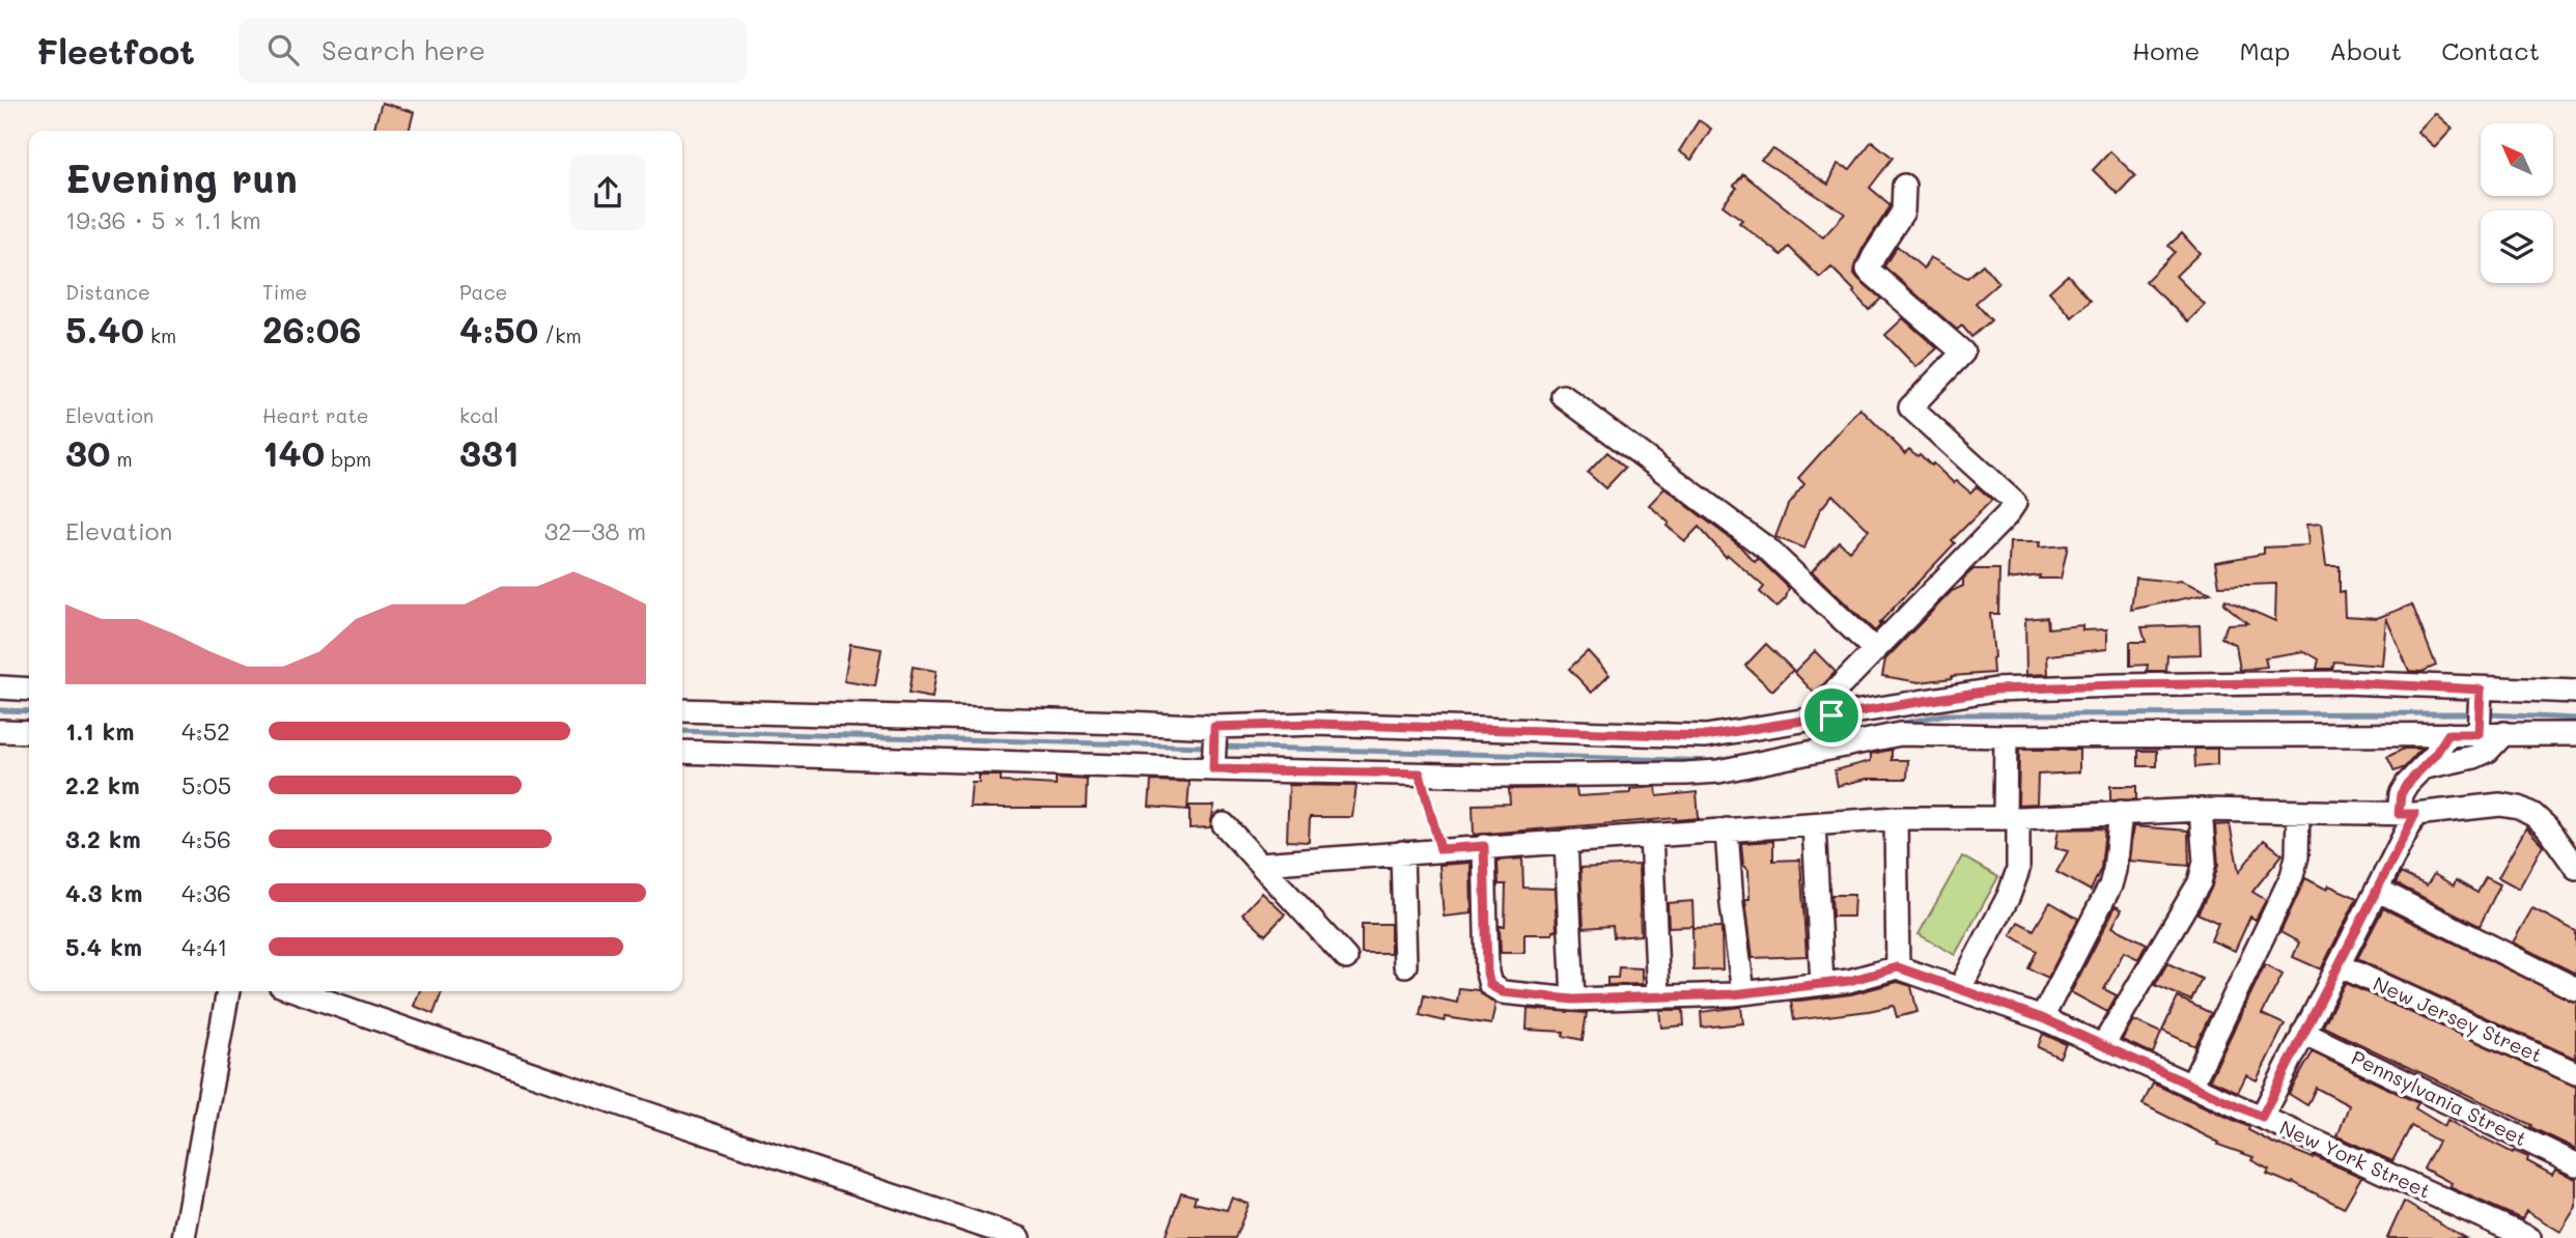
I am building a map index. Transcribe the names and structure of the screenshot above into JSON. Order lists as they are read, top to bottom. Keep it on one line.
{"streets":{"street":["New Jersey Street","Pennsylvania Street","New York Street"]},"north":"top left","page":{"header":"Fleetfoot","search":"Search here","nav":["Home","Map","About","Contact"],"heading":["Evening run","19:36 · 5 × 1.1 km"],"stats":[["Distance","5.40 km"],["Time","26:06"],["Pace","4:50 /km"],["Elevation","30 m"],["Heart rate","140 bpm"],["kcal","331"]],"chart":["Elevation","32–38 m"],"list":[{"name":"1.1 km","note":"4:52"},{"name":"2.2 km","note":"5:05"},{"name":"3.2 km","note":"4:56"},{"name":"4.3 km","note":"4:36"},{"name":"5.4 km","note":"4:41"}]}}
